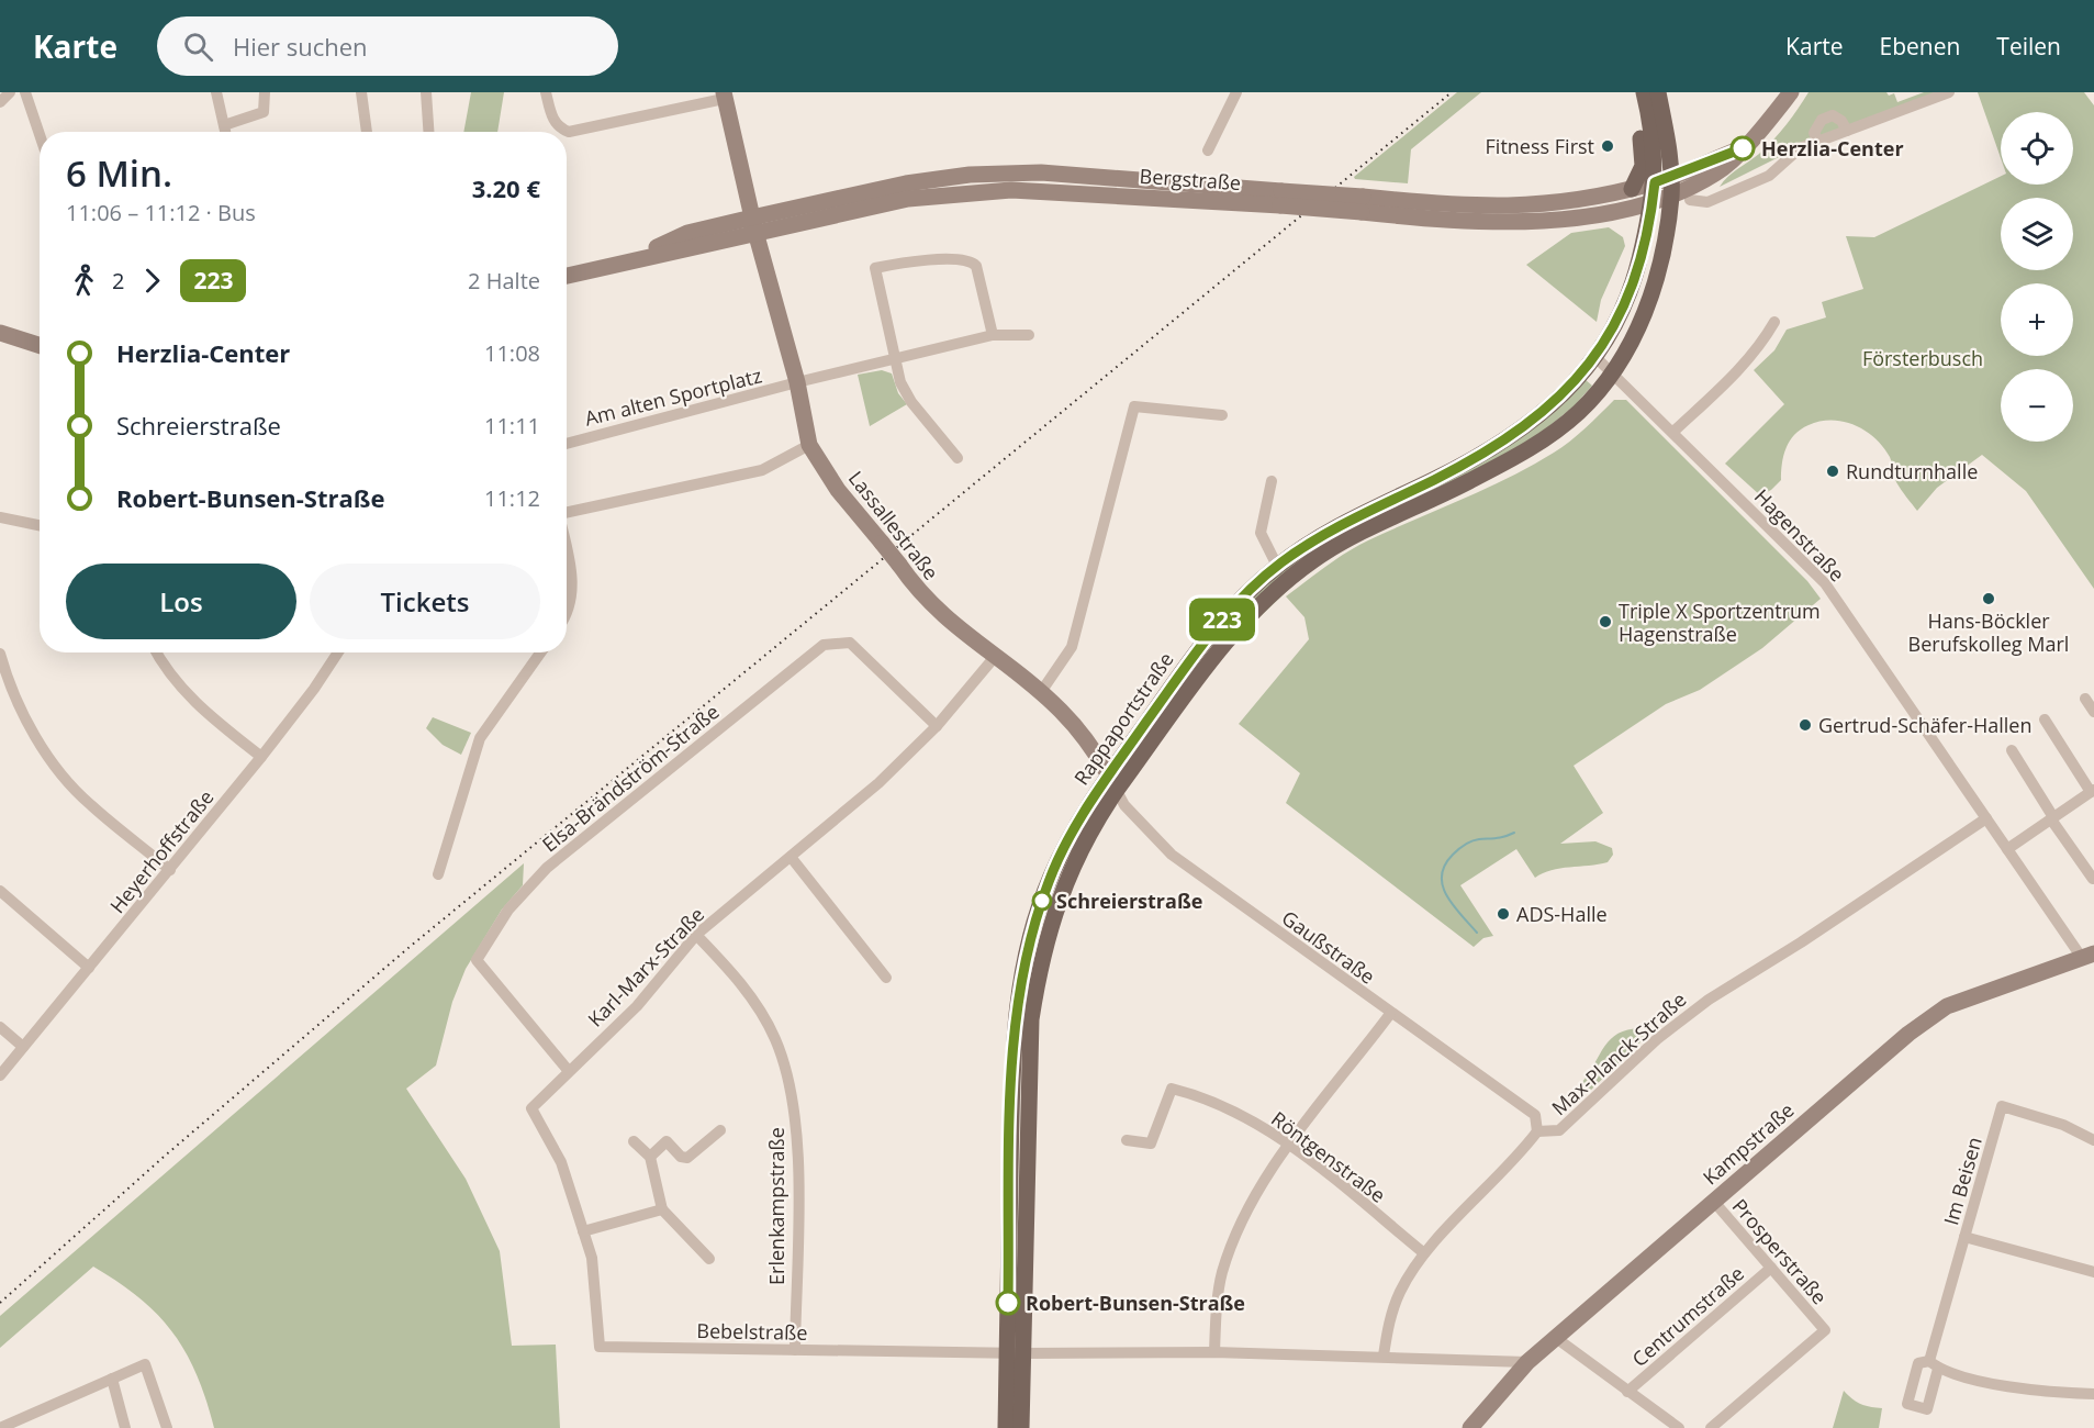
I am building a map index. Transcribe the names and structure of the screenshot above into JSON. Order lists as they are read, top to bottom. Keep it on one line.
{"streets":{"main road":["Rappaportstraße"],"street":["Bergstraße","Am alten Sportplatz","Lassallestraße","Hagenstraße","Elsa-Brändström-Straße","Heyerhoffstraße","Gaußstraße","Karl-Marx-Straße","Max-Planck-Straße","Kampstraße","Röntgenstraße","Im Beisen","Erlenkampstraße","Prosperstraße","Centrumstraße","Bebelstraße"]},"crossings":[["Bergstraße","Lassallestraße"],["Bergstraße","Rappaportstraße"],["Am alten Sportplatz","Lassallestraße"],["Lassallestraße","Rappaportstraße"],["Lassallestraße","Gaußstraße"],["Lassallestraße","Karl-Marx-Straße"],["Hagenstraße","Rappaportstraße"],["Hagenstraße","Max-Planck-Straße"],["Hagenstraße","Kampstraße"],["Rappaportstraße","Gaußstraße"],["Rappaportstraße","Bebelstraße"],["Elsa-Brändström-Straße","Karl-Marx-Straße"],["Gaußstraße","Max-Planck-Straße"],["Karl-Marx-Straße","Erlenkampstraße"],["Karl-Marx-Straße","Bebelstraße"],["Max-Planck-Straße","Röntgenstraße"],["Kampstraße","Prosperstraße"],["Erlenkampstraße","Bebelstraße"],["Prosperstraße","Centrumstraße"]],"parks":["Försterbusch"],"places":["Fitness First","Herzlia-Center","Rundturnhalle","Hans-Böckler Berufskolleg Marl","Triple X Sportzentrum Hagenstraße","Gertrud-Schäfer-Hallen","Schreierstraße","ADS-Halle","Robert-Bunsen-Straße"],"lines":["bus line 223"],"page":{"header":"Karte","search":"Hier suchen","nav":["Karte","Ebenen","Teilen"],"on_map":"223","map_buttons":["+","−"],"heading":["6 Min.","11:06 – 11:12 · Bus","3.20 €"],"legs":["2","223","2 Halte"],"list":[{"name":"Herzlia-Center","value":"11:08"},{"name":"Schreierstraße","value":"11:11"},{"name":"Robert-Bunsen-Straße","value":"11:12"}],"buttons":["Los","Tickets"]}}
